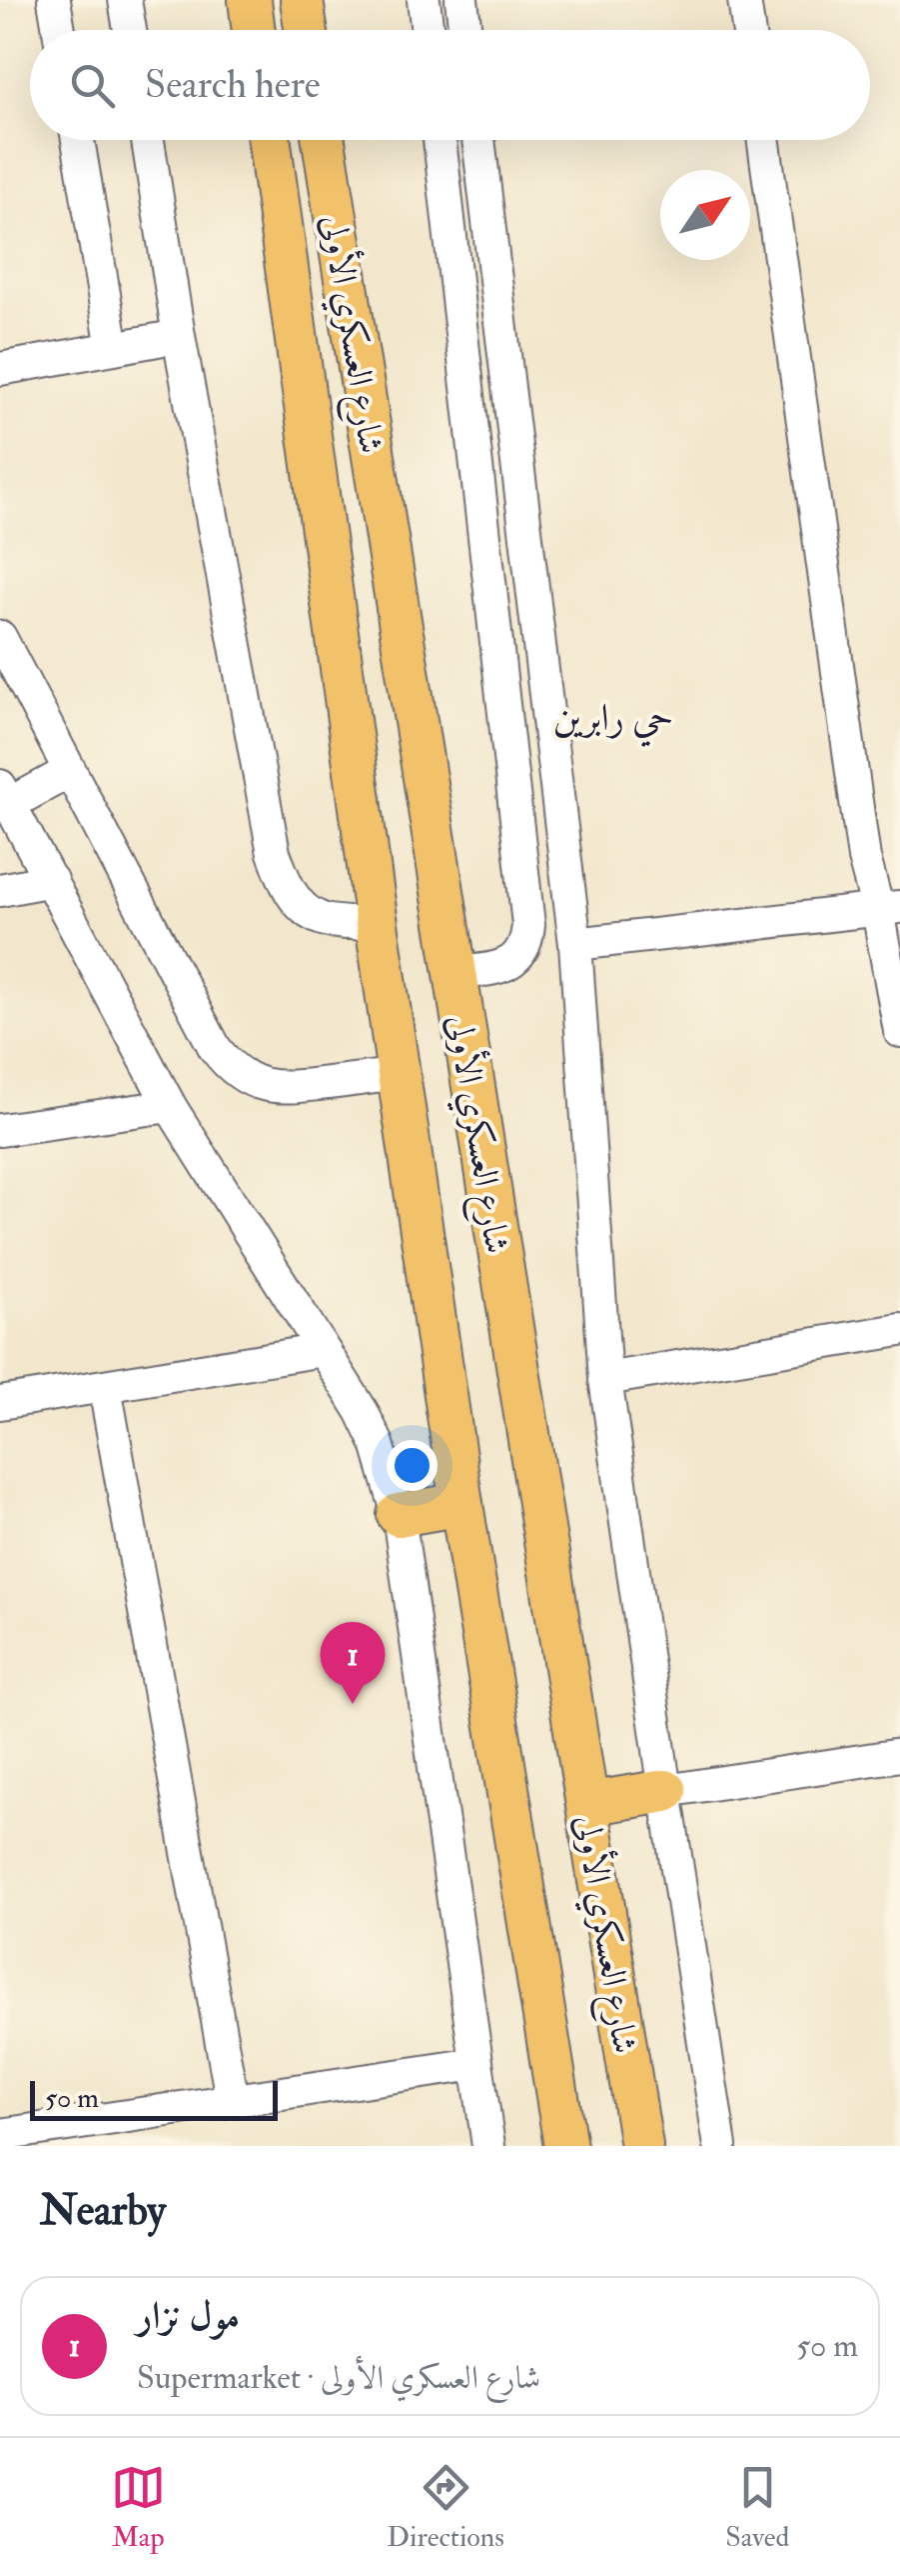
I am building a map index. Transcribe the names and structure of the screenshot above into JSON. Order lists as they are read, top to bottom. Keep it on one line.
{"streets":{"main road":["شارع العسكري الأولى"]},"districts":["حي رابرين"],"scale_bar":"50 m","north":"top right","page":{"search":"Search here","pins":"1","scale":"50 m","heading":"Nearby","list":[{"mark":"1","name":"مول نزار","note":"Supermarket · شارع العسكري الأولى","value":"50 m"}],"nav":["Map","Directions","Saved"]}}
